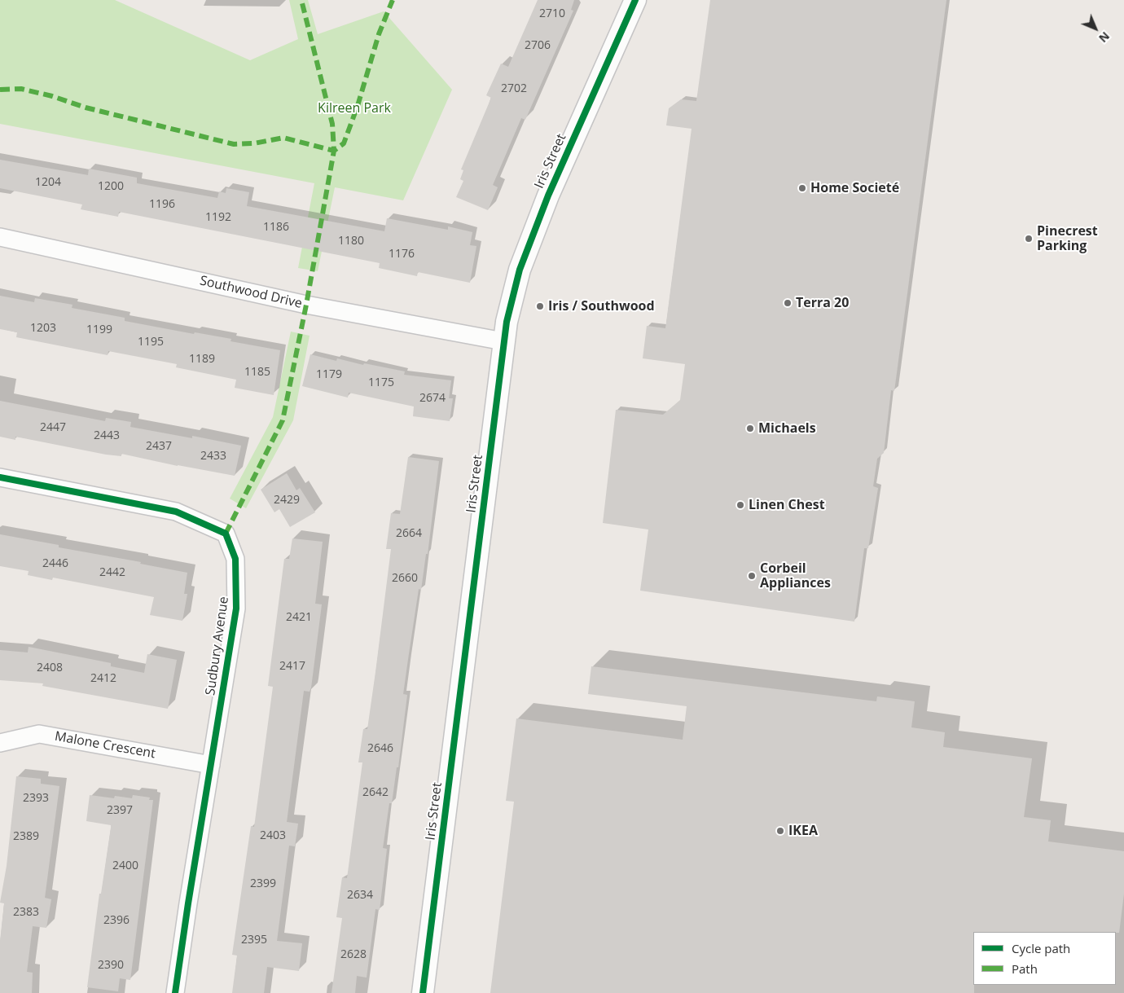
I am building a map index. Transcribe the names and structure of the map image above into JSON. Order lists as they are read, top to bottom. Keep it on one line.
{"streets":{"street":["Iris Street","Southwood Drive","Sudbury Avenue","Malone Crescent"]},"crossings":[["Iris Street","Southwood Drive"],["Sudbury Avenue","Malone Crescent"]],"parks":["Kilreen Park"],"places":["Home Societé","Pinecrest Parking","Terra 20","Iris / Southwood","Michaels","Linen Chest","Corbeil Appliances","IKEA"],"house_numbers":["2710","2706","2702","1204","1200","1196","1192","1186","1180","1176","1203","1199","1195","1189","1185","1179","1175","2674","2447","2443","2437","2433","2429","2664","2446","2442","2660","2421","2417","2408","2412","2646","2642","2393","2397","2403","2389","2400","2399","2634","2383","2396","2395","2628","2390"],"legend":["Cycle path","Path"],"north":"bottom right"}
